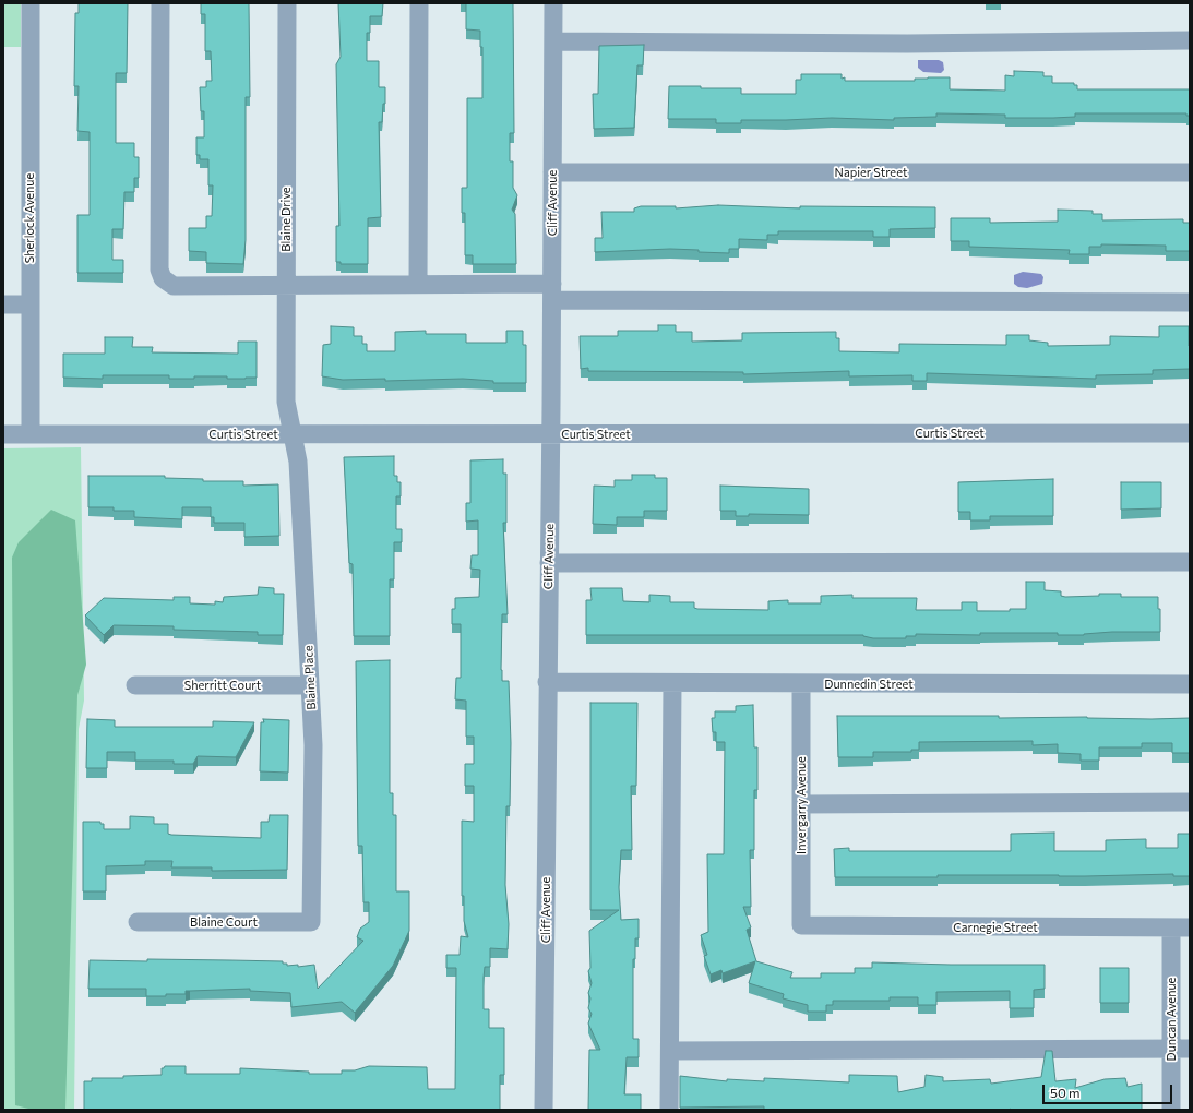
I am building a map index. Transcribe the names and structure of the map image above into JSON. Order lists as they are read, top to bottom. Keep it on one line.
{"streets":{"street":["Napier Street","Cliff Avenue","Sherlock Avenue","Blaine Drive","Curtis Street","Blaine Place","Dunnedin Street","Sherritt Court","Invergarry Avenue","Blaine Court","Carnegie Street","Duncan Avenue"]},"crossings":[["Napier Street","Cliff Avenue"],["Cliff Avenue","Curtis Street"],["Cliff Avenue","Dunnedin Street"],["Sherlock Avenue","Curtis Street"],["Blaine Drive","Curtis Street"],["Blaine Drive","Blaine Place"],["Curtis Street","Blaine Place"],["Blaine Place","Sherritt Court"],["Blaine Place","Blaine Court"],["Dunnedin Street","Invergarry Avenue"],["Invergarry Avenue","Carnegie Street"],["Carnegie Street","Duncan Avenue"]],"scale_bar":"50 m"}
